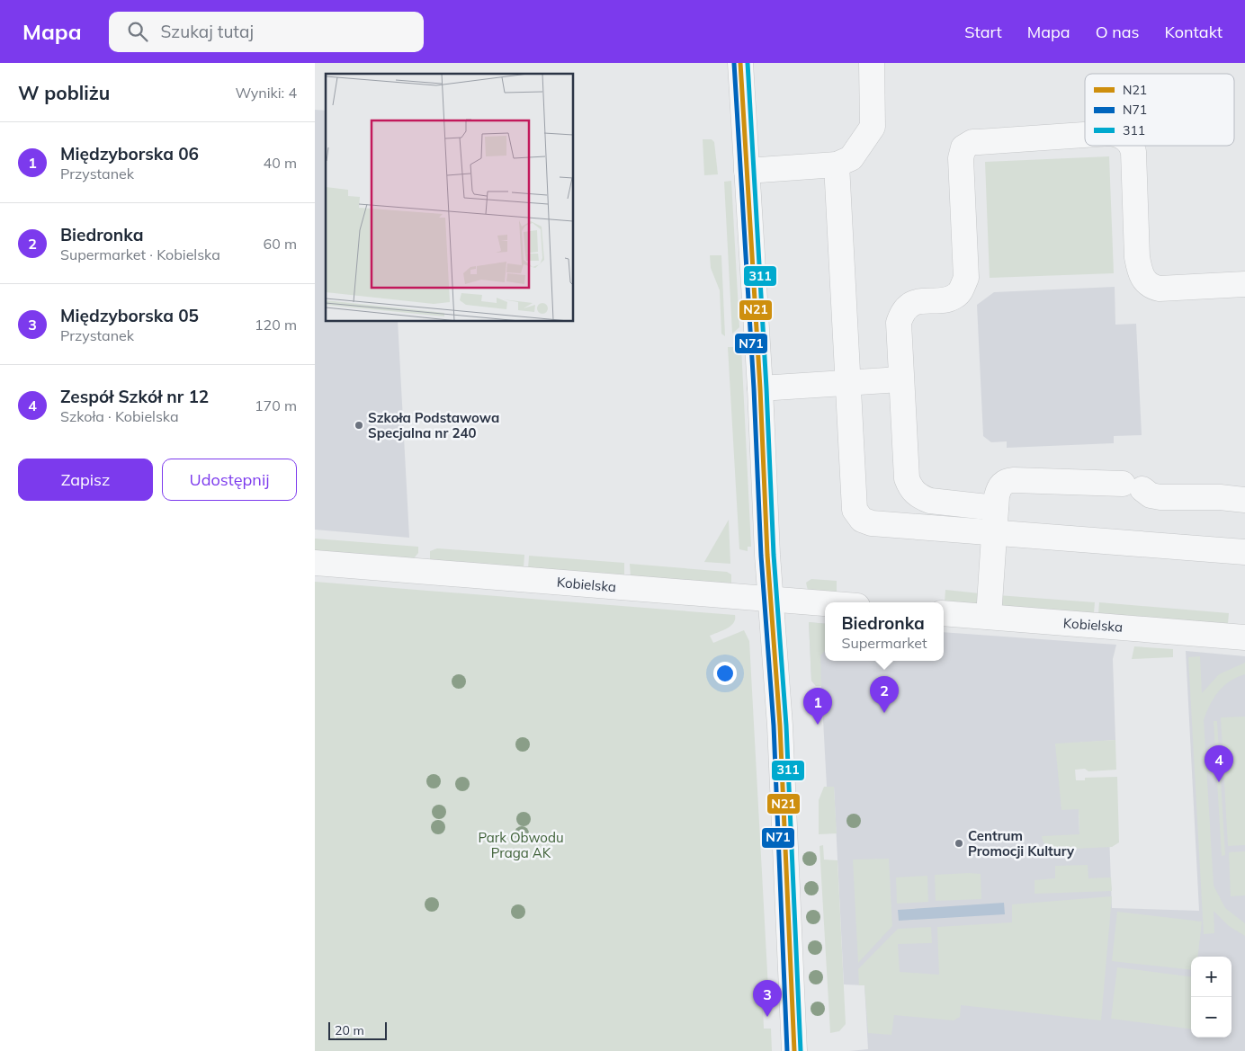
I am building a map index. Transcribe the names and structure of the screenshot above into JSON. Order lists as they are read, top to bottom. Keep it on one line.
{"streets":{"street":["Kobielska"]},"parks":["Park Obwodu Praga AK"],"places":["Szkoła Podstawowa Specjalna nr 240","Centrum Promocji Kultury"],"lines":["transit line N21","transit line N71","transit line 311"],"legend":["N21","N71","311"],"scale_bar":"20 m","page":{"header":"Mapa","search":"Szukaj tutaj","nav":["Start","Mapa","O nas","Kontakt"],"heading":["W pobliżu","Wyniki: 4"],"list":[{"mark":"1","name":"Międzyborska 06","note":"Przystanek","value":"40 m"},{"mark":"2","name":"Biedronka","note":"Supermarket · Kobielska","value":"60 m"},{"mark":"3","name":"Międzyborska 05","note":"Przystanek","value":"120 m"},{"mark":"4","name":"Zespół Szkół nr 12","note":"Szkoła · Kobielska","value":"170 m"}],"buttons":["Zapisz","Udostępnij"],"popup":["Biedronka","Supermarket"],"pins":["2","1","4","3"],"map_buttons":["+","−"],"scale":"20 m"}}
